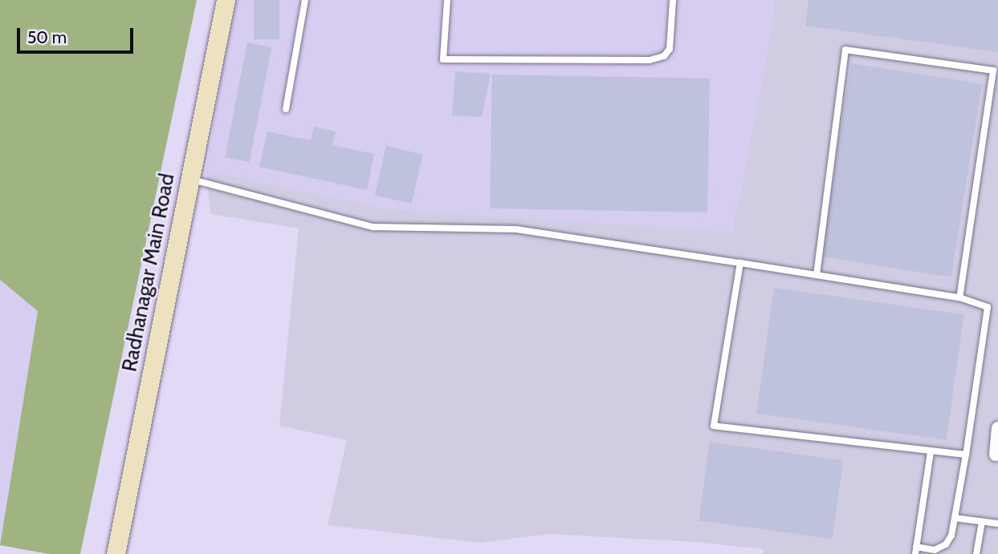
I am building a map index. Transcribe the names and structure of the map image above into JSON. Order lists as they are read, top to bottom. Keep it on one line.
{"streets":{"street":["Radhanagar Main Road"]},"scale_bar":"50 m"}
